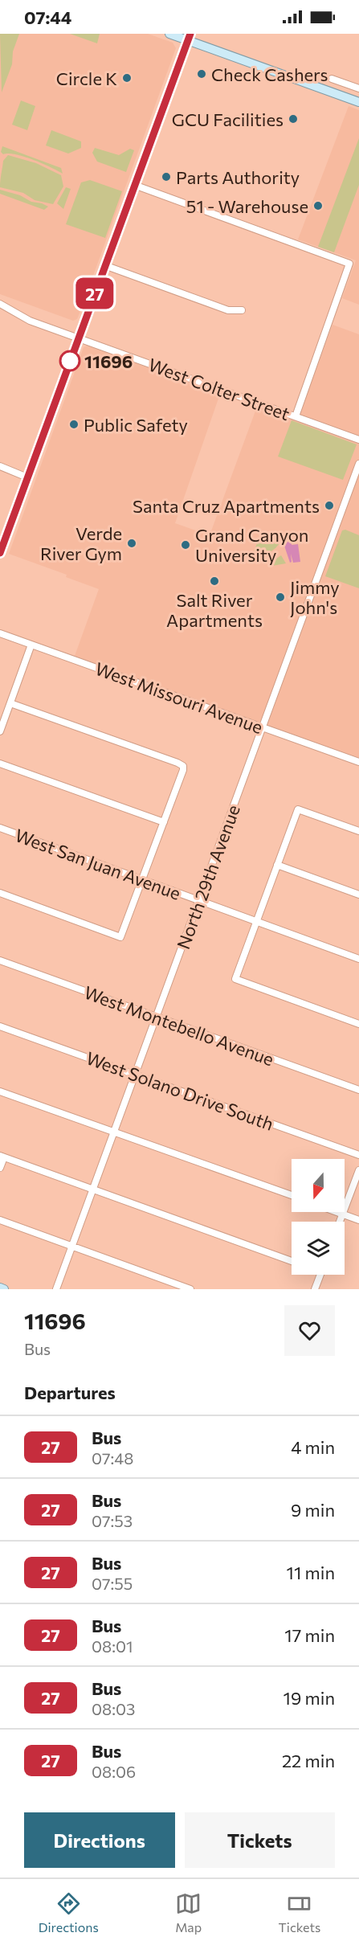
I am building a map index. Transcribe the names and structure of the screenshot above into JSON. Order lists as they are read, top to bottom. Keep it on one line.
{"streets":{"street":["West Colter Street","West Missouri Avenue","West San Juan Avenue","North 29th Avenue","West Montebello Avenue","West Solano Drive South"]},"crossings":[["West Missouri Avenue","North 29th Avenue"],["West San Juan Avenue","North 29th Avenue"],["North 29th Avenue","West Montebello Avenue"],["North 29th Avenue","West Solano Drive South"]],"places":["Check Cashers","Circle K","GCU Facilities","Parts Authority","51 - Warehouse","11696","Public Safety","Santa Cruz Apartments","Verde River Gym","Grand Canyon University","Salt River Apartments","Jimmy John's"],"lines":["bus line 27"],"north":"bottom","page":{"status":"07:44","on_map":"27","heading":[["11696","Bus"],"Departures"],"list":[{"mark":"27","name":"Bus","note":"07:48","value":"4 min"},{"mark":"27","name":"Bus","note":"07:53","value":"9 min"},{"mark":"27","name":"Bus","note":"07:55","value":"11 min"},{"mark":"27","name":"Bus","note":"08:01","value":"17 min"},{"mark":"27","name":"Bus","note":"08:03","value":"19 min"},{"mark":"27","name":"Bus","note":"08:06","value":"22 min"}],"buttons":["Directions","Tickets"],"tabs":["Directions","Map","Tickets"]}}
